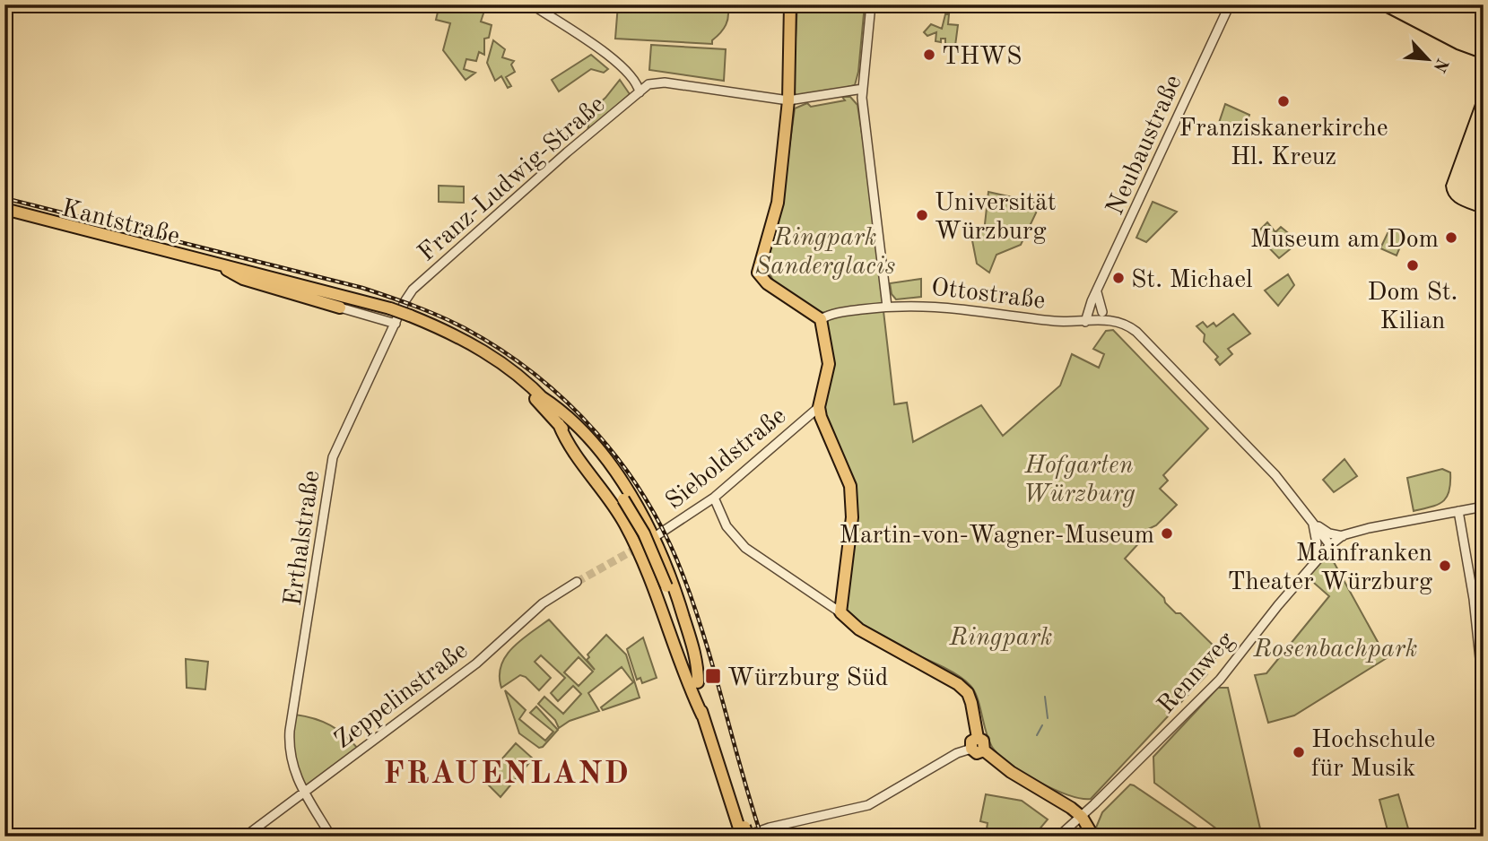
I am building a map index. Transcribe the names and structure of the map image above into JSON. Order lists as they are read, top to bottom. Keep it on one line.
{"streets":{"main road":["Kantstraße"],"street":["Neubaustraße","Franz-Ludwig-Straße","Ottostraße","Sieboldstraße","Erthalstraße","Rennweg","Zeppelinstraße"]},"crossings":[["Neubaustraße","Ottostraße"],["Franz-Ludwig-Straße","Erthalstraße"],["Erthalstraße","Zeppelinstraße"]],"districts":["FRAUENLAND"],"parks":["Ringpark Sanderglacis","Hofgarten Würzburg","Ringpark","Rosenbachpark"],"places":{"other":["THWS","Franziskanerkirche Hl. Kreuz","Universität Würzburg","Museum am Dom","Dom St. Kilian","St. Michael","Martin-von-Wagner-Museum","Mainfranken Theater Würzburg","Hochschule für Musik"],"transit":["Würzburg Süd"]},"north":"bottom right"}
